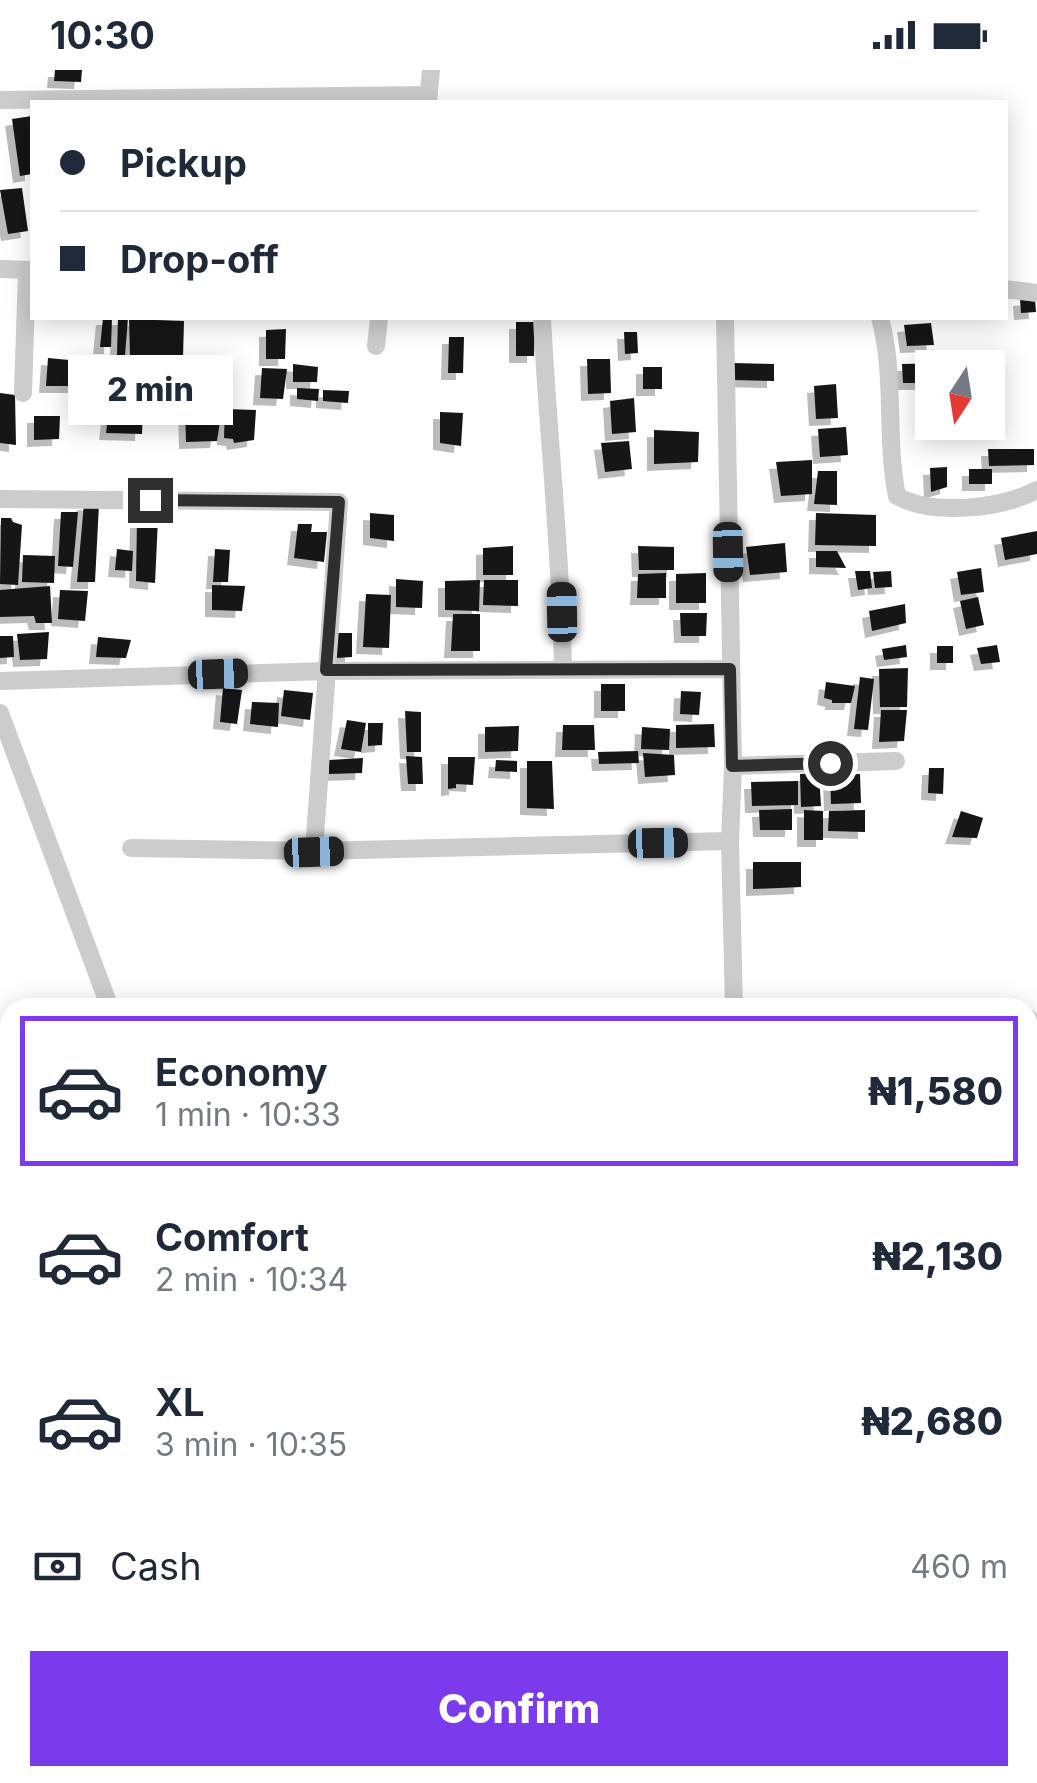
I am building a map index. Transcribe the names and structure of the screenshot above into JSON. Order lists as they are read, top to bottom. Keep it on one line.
{"north":"bottom","page":{"status":"10:30","banner":["Pickup","Drop-off"],"bubble":"2 min","list":[{"name":"Economy","note":"1 min · 10:33","value":"₦1,580"},{"name":"Comfort","note":"2 min · 10:34","value":"₦2,130"},{"name":"XL","note":"3 min · 10:35","value":"₦2,680"}],"pay":["Cash","460 m"],"buttons":"Confirm"}}
